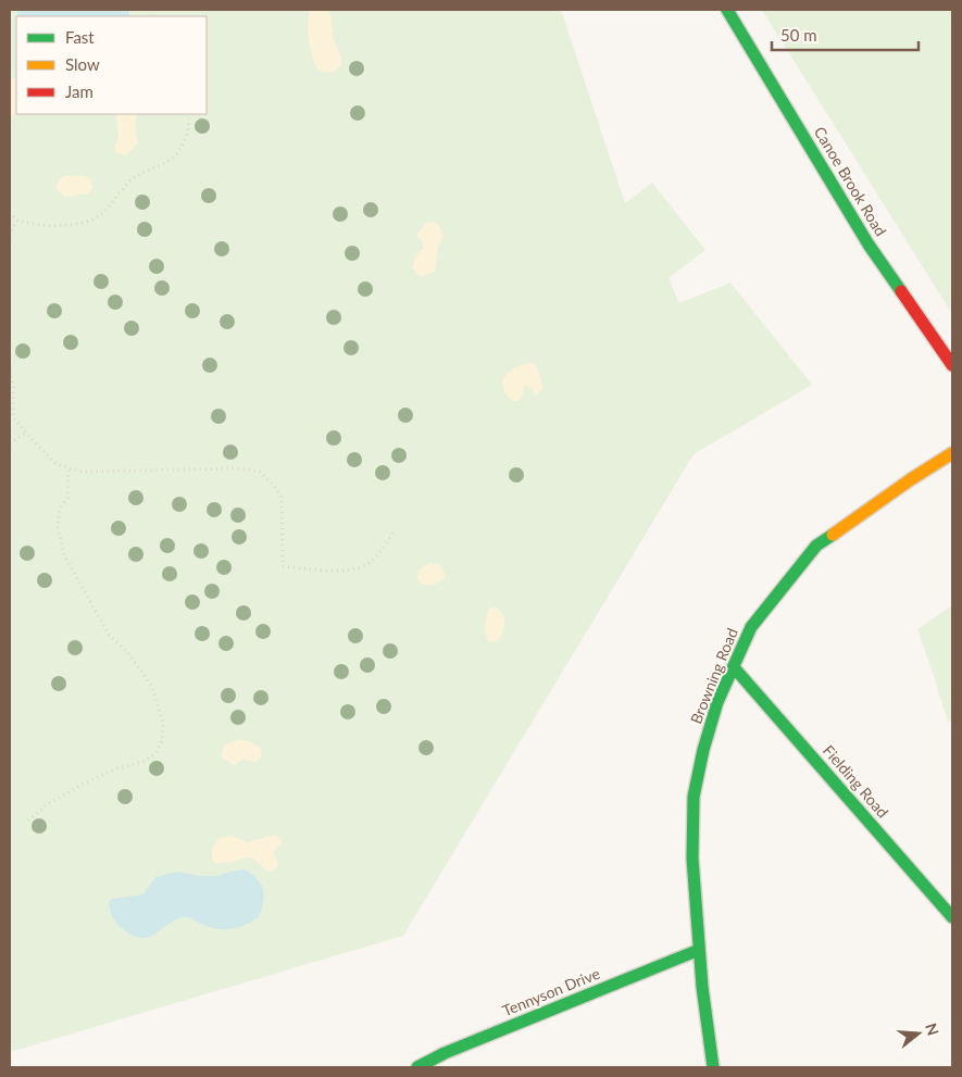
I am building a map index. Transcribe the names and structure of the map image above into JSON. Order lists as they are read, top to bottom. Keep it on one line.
{"streets":{"street":["Canoe Brook Road","Browning Road","Fielding Road","Tennyson Drive"]},"crossings":[["Browning Road","Fielding Road"],["Browning Road","Tennyson Drive"]],"legend":["Fast","Slow","Jam"],"scale_bar":"50 m","north":"right"}
